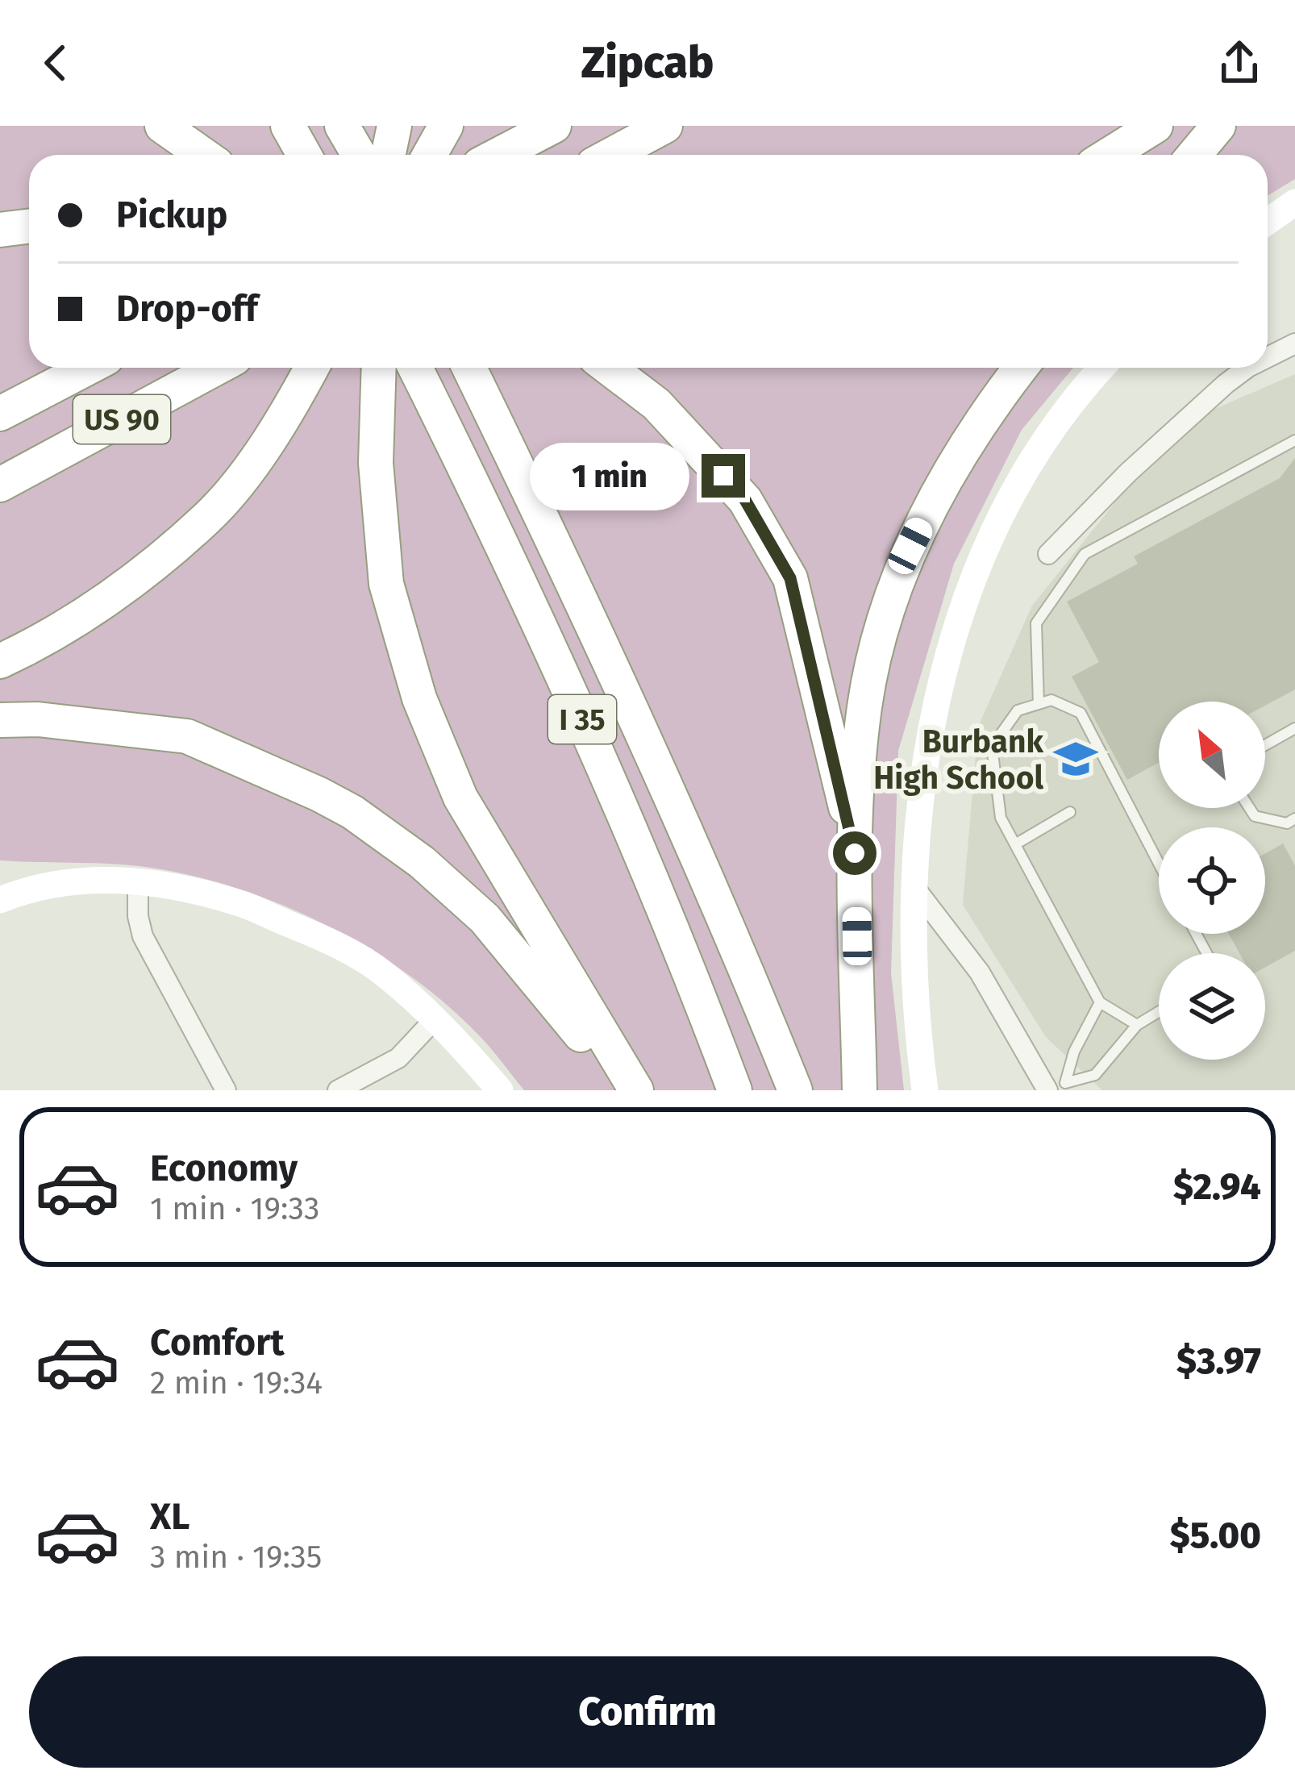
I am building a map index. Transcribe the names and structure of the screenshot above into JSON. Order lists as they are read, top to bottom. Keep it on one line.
{"streets":{"highway":["US 90","I 35"]},"places":{"school or university":["Burbank High School"]},"north":"top left","page":{"header":"Zipcab","banner":["Pickup","Drop-off"],"bubble":"1 min","list":[{"name":"Economy","note":"1 min · 19:33","value":"$2.94"},{"name":"Comfort","note":"2 min · 19:34","value":"$3.97"},{"name":"XL","note":"3 min · 19:35","value":"$5.00"}],"buttons":"Confirm"}}
